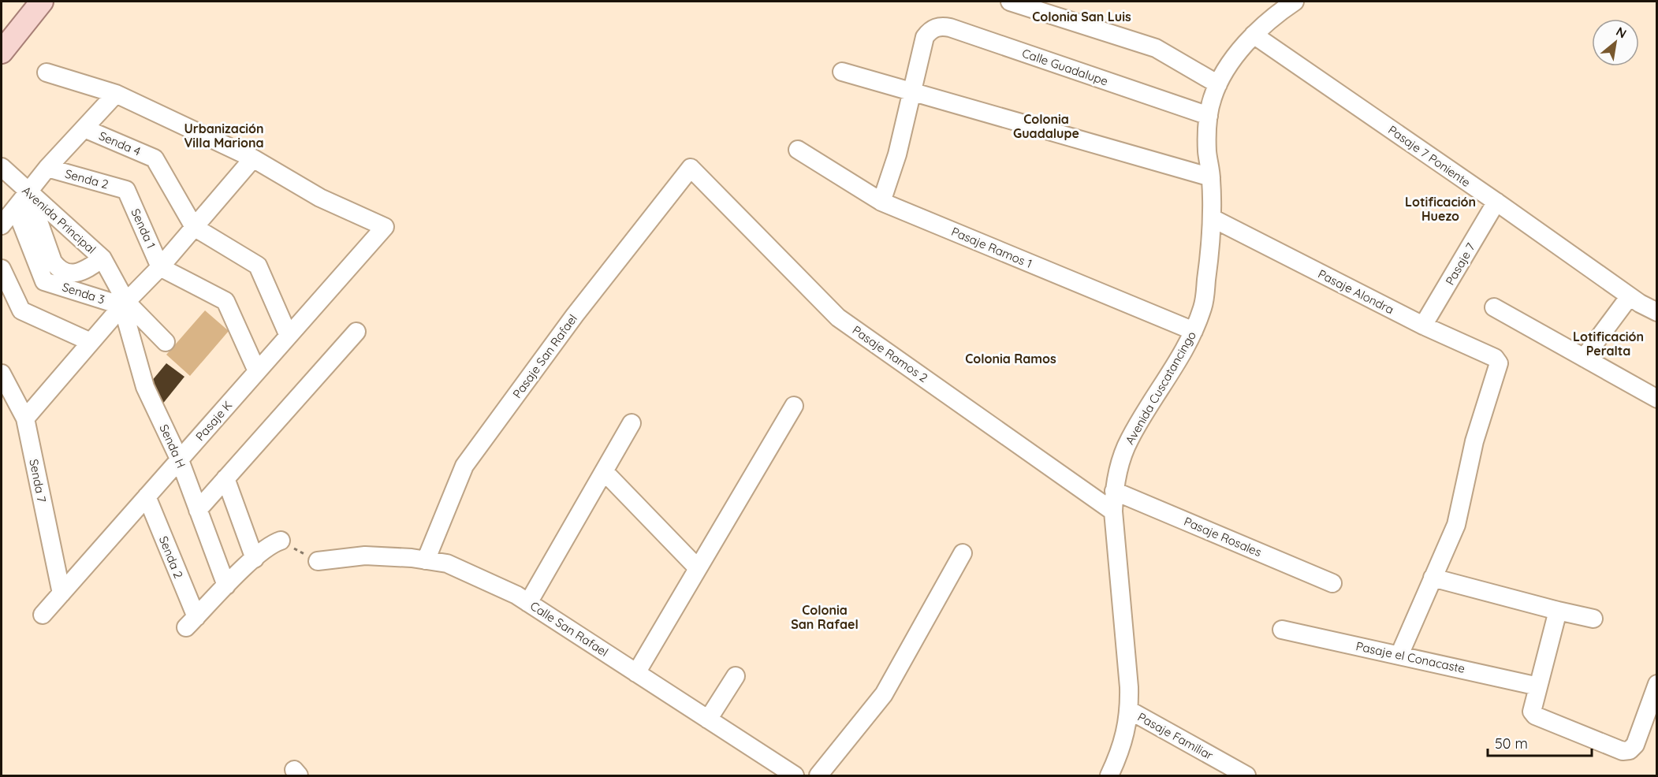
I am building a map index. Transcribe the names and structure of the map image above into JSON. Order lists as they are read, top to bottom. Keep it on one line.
{"streets":{"street":["Calle Guadalupe","Senda 4","Pasaje 7 Poniente","Senda 2","Avenida Principal","Senda 1","Pasaje Ramos 1","Pasaje 7","Pasaje Alondra","Senda 3","Pasaje Ramos 2","Pasaje San Rafael","Avenida Cuscatancingo","Pasaje K","Senda H","Senda 7","Pasaje Rosales","Calle San Rafael","Pasaje el Conacaste","Pasaje Familiar"]},"crossings":[["Calle Guadalupe","Avenida Cuscatancingo"],["Pasaje 7 Poniente","Pasaje 7"],["Pasaje 7 Poniente","Avenida Cuscatancingo"],["Senda 2","Senda 1"],["Senda 2","Pasaje K"],["Senda 2","Senda H"],["Avenida Principal","Senda 3"],["Avenida Principal","Senda H"],["Pasaje Ramos 1","Avenida Cuscatancingo"],["Pasaje 7","Pasaje Alondra"],["Pasaje Alondra","Avenida Cuscatancingo"],["Senda 3","Senda H"],["Pasaje Ramos 2","Pasaje San Rafael"],["Pasaje Ramos 2","Avenida Cuscatancingo"],["Pasaje San Rafael","Calle San Rafael"],["Avenida Cuscatancingo","Pasaje Rosales"],["Avenida Cuscatancingo","Pasaje Familiar"],["Pasaje K","Senda H"],["Pasaje K","Senda 7"]],"districts":["Colonia San Luis","Colonia Guadalupe","Urbanización Villa Mariona","Lotificación Huezo","Lotificación Peralta","Colonia Ramos","Colonia San Rafael"],"scale_bar":"50 m","north":"top right"}
